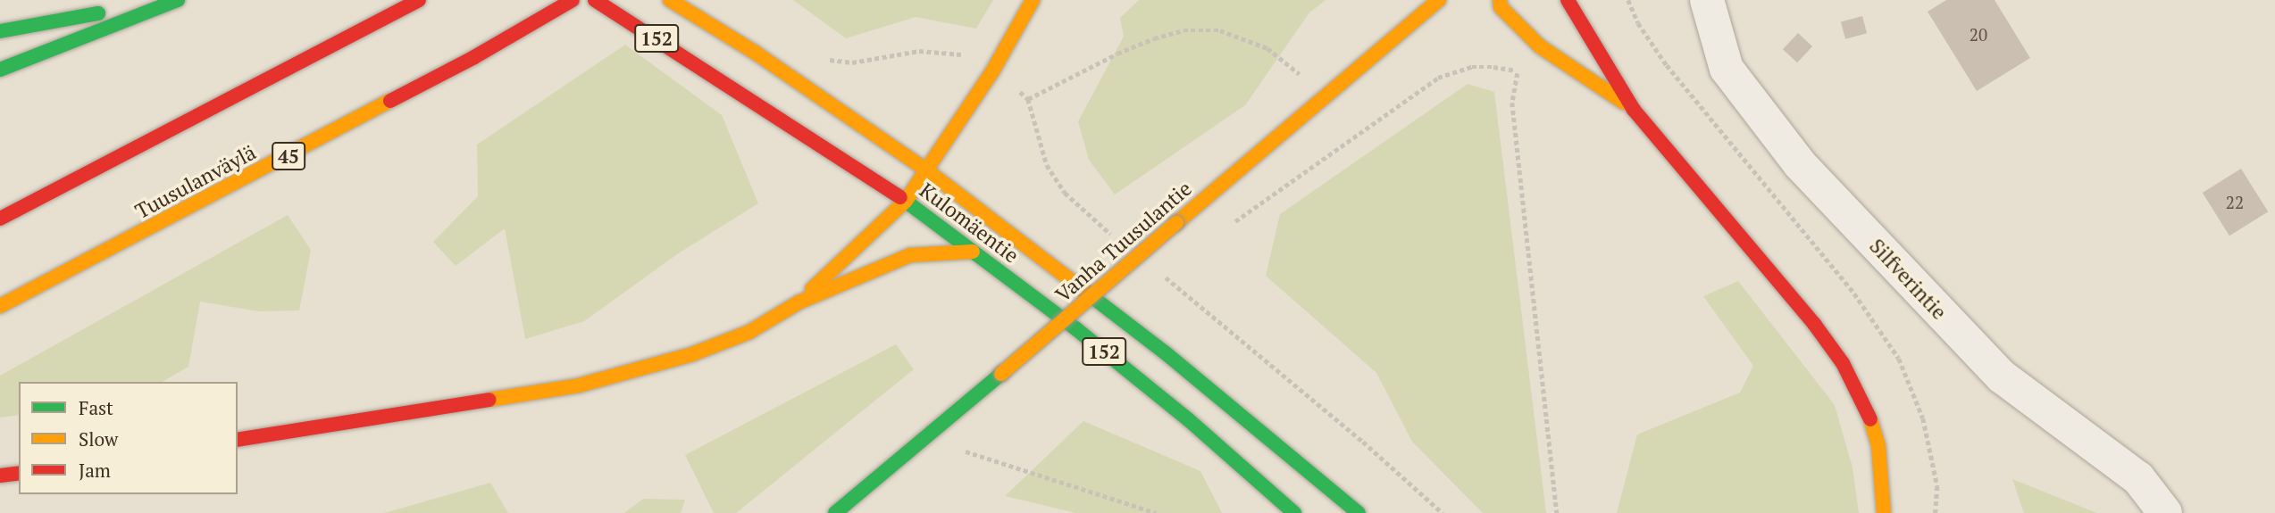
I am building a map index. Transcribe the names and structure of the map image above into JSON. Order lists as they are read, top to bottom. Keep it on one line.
{"streets":{"main road":["152","45","Tuusulanväylä","Kulomäentie","Vanha Tuusulantie"],"street":["Silfverintie"]},"house_numbers":["20","22"],"legend":["Fast","Slow","Jam"]}
